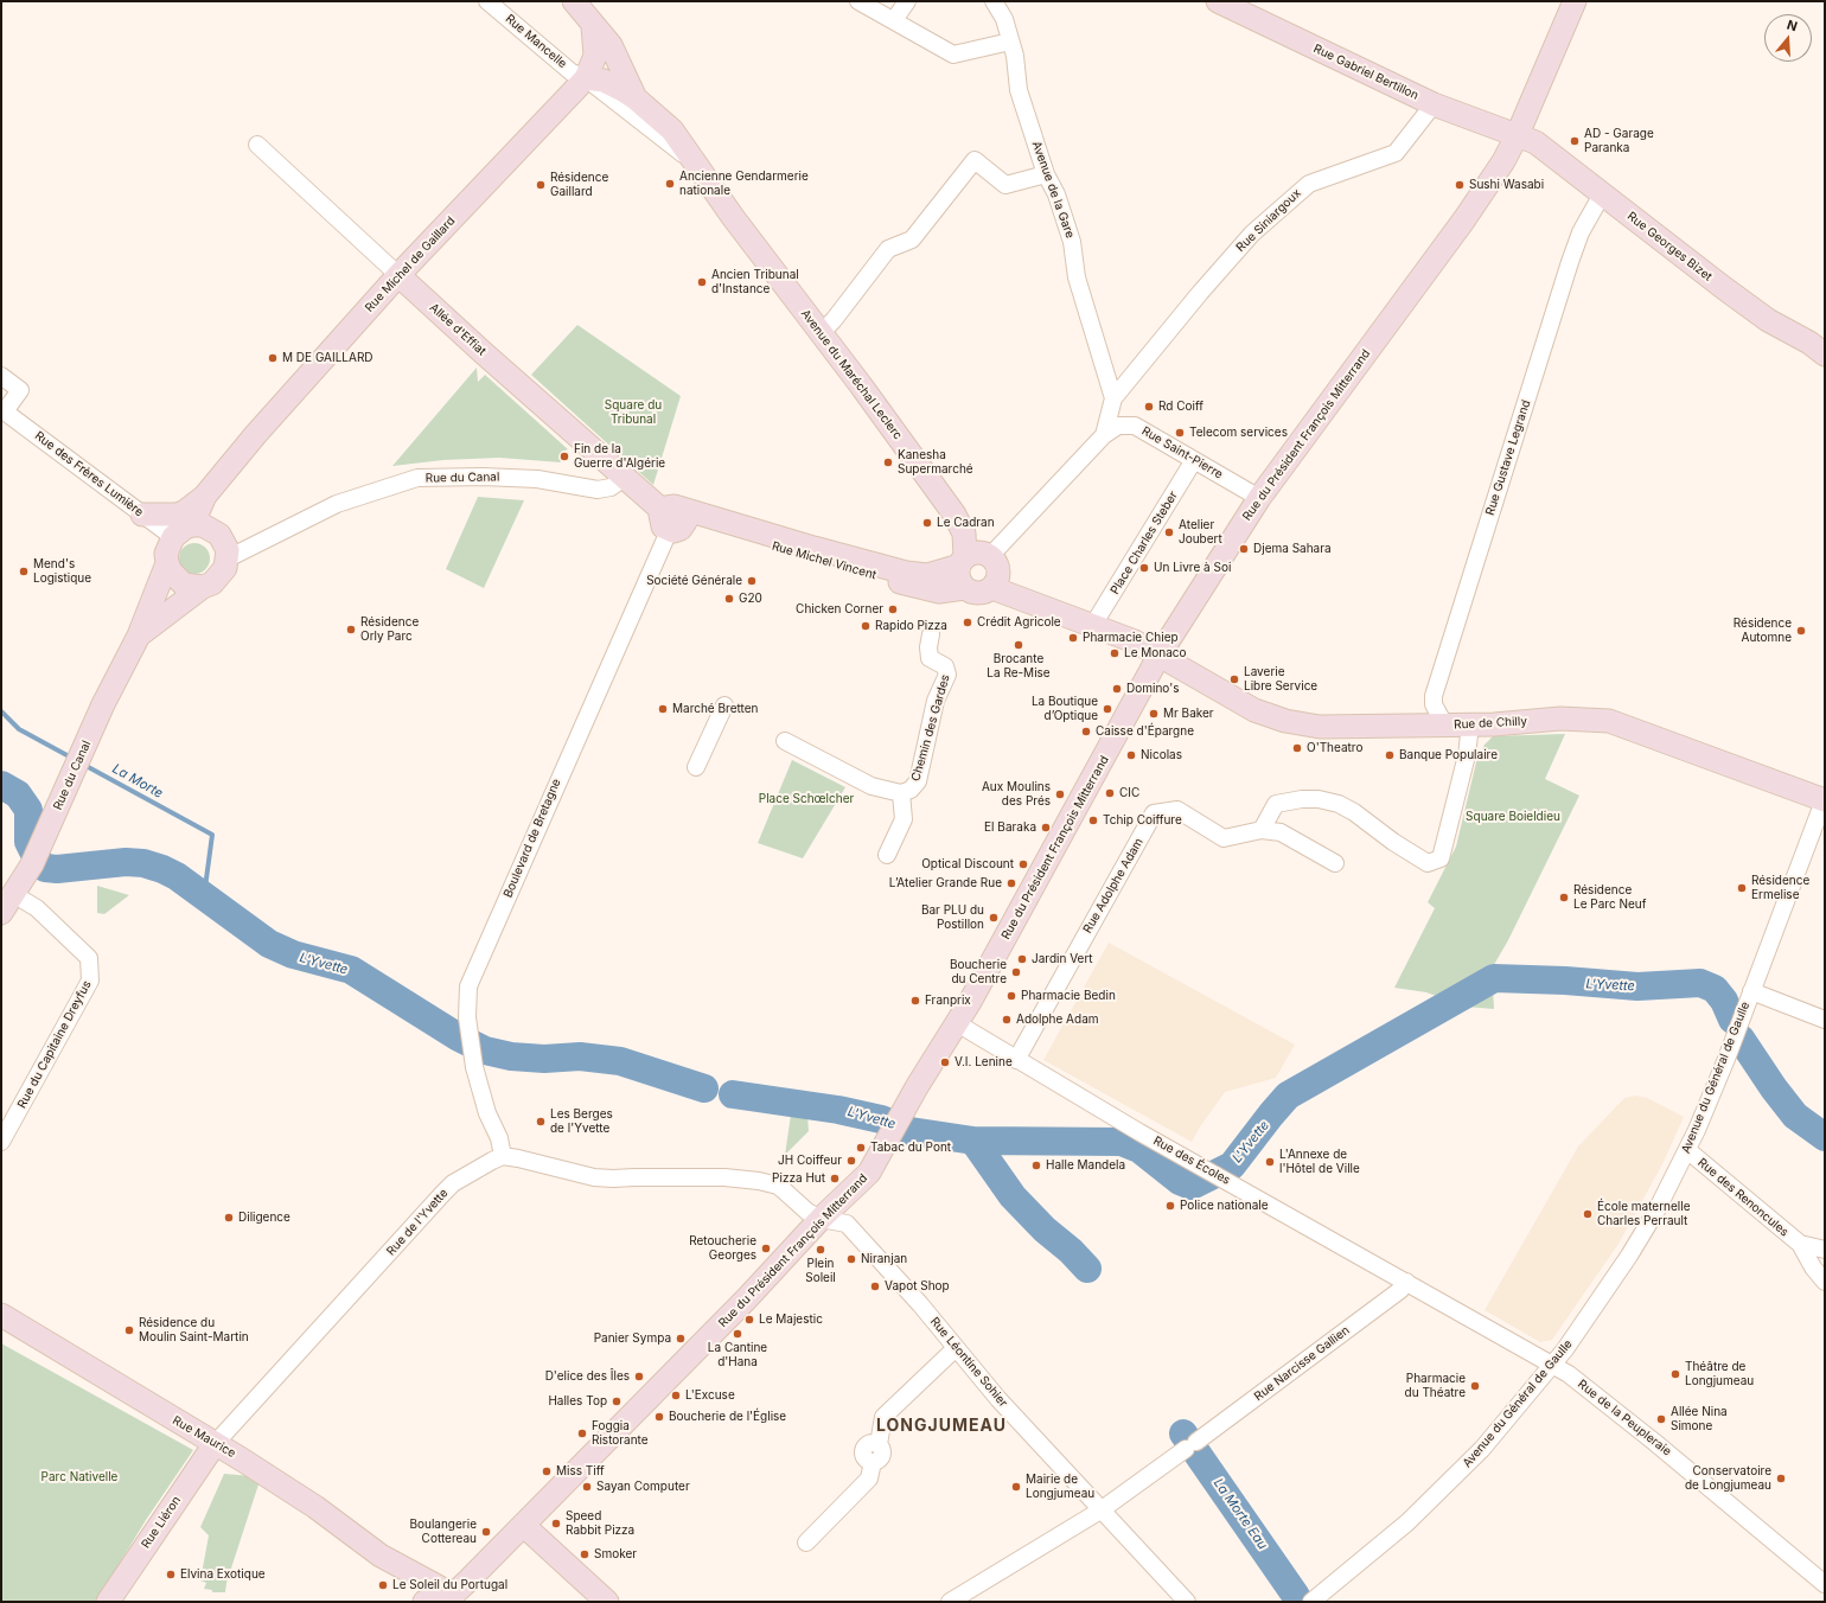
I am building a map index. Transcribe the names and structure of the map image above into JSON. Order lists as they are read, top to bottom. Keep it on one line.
{"streets":{"main road":["Rue Gabriel Bertillon","Rue Georges Bizet","Rue Michel de Gaillard","Allée d'Effiat","Avenue du Maréchal Leclerc","Rue du Président François Mitterrand","Rue du Canal","Rue Michel Vincent","Rue de Chilly","Rue Maurice","Rue Liéron"],"street":["Rue Mancelle","Avenue de la Gare","Rue Siniargoux","Rue Saint-Pierre","Rue Gustave Legrand","Rue des Frères Lumière","Place Charles Steber","Chemin des Gardes","Boulevard de Bretagne","Rue Adolphe Adam","Rue du Capitaine Dreyfus","Avenue du Général de Gaulle","Rue des Écoles","Rue des Renoncules","Rue de l'Yvette","Rue Léontine Sohier","Rue Narcisse Gallien","Rue de la Peupleraie"]},"crossings":[["Rue Mancelle","Rue Michel de Gaillard"],["Rue Mancelle","Avenue du Maréchal Leclerc"],["Rue Gabriel Bertillon","Rue Siniargoux"],["Rue Gabriel Bertillon","Rue Georges Bizet"],["Rue Gabriel Bertillon","Rue du Président François Mitterrand"],["Avenue de la Gare","Rue Siniargoux"],["Avenue de la Gare","Rue Saint-Pierre"],["Rue Georges Bizet","Rue du Président François Mitterrand"],["Rue Georges Bizet","Rue Gustave Legrand"],["Rue Michel de Gaillard","Allée d'Effiat"],["Rue Michel de Gaillard","Avenue du Maréchal Leclerc"],["Rue Michel de Gaillard","Rue des Frères Lumière"],["Allée d'Effiat","Rue du Canal"],["Allée d'Effiat","Rue Michel Vincent"],["Allée d'Effiat","Boulevard de Bretagne"],["Avenue du Maréchal Leclerc","Rue Michel Vincent"],["Rue du Président François Mitterrand","Rue Saint-Pierre"],["Rue du Président François Mitterrand","Rue de Chilly"],["Rue du Président François Mitterrand","Rue des Écoles"],["Rue du Président François Mitterrand","Rue Léontine Sohier"],["Rue du Président François Mitterrand","Rue Maurice"],["Rue Saint-Pierre","Place Charles Steber"],["Rue Gustave Legrand","Rue de Chilly"],["Rue des Frères Lumière","Rue du Canal"],["Rue du Canal","Rue du Capitaine Dreyfus"],["Rue Michel Vincent","Boulevard de Bretagne"],["Rue de Chilly","Avenue du Général de Gaulle"],["Boulevard de Bretagne","Rue de l'Yvette"],["Rue Adolphe Adam","Rue des Écoles"],["Avenue du Général de Gaulle","Rue des Écoles"],["Avenue du Général de Gaulle","Rue des Renoncules"],["Avenue du Général de Gaulle","Rue de la Peupleraie"],["Rue des Écoles","Rue Narcisse Gallien"],["Rue des Écoles","Rue de la Peupleraie"],["Rue de l'Yvette","Rue Maurice"],["Rue de l'Yvette","Rue Liéron"],["Rue Léontine Sohier","Rue Narcisse Gallien"],["Rue Maurice","Rue Liéron"]],"districts":["LONGJUMEAU"],"water":["La Morte","L'Yvette","La Morte Eau"],"parks":["Square du Tribunal","Place Schœlcher","Square Boieldieu","Parc Nativelle"],"places":["AD - Garage Paranka","Ancienne Gendarmerie nationale","Résidence Gaillard","Sushi Wasabi","Ancien Tribunal d'Instance","M DE GAILLARD","Rd Coiff","Telecom services","Fin de la Guerre d'Algérie","Kanesha Supermarché","Le Cadran","Atelier Joubert","Djema Sahara","Un Livre à Soi","Mend's Logistique","Société Générale","G20","Chicken Corner","Crédit Agricole","Rapido Pizza","Résidence Orly Parc","Résidence Automne","Pharmacie Chiep","Brocante La Re-Mise","Le Monaco","Laverie Libre Service","Domino's","Marché Bretten","La Boutique d’Optique","Mr Baker","Caisse d'Épargne","O'Theatro","Nicolas","Banque Populaire","CIC","Aux Moulins des Prés","Tchip Coiffure","El Baraka","Optical Discount","L’Atelier Grande Rue","Résidence Ermelise","Résidence Le Parc Neuf","Bar PLU du Postillon","Jardin Vert","Boucherie du Centre","Pharmacie Bedin","Franprix","Adolphe Adam","V.I. Lenine","Les Berges de l'Yvette","Tabac du Pont","JH Coiffeur","L'Annexe de l'Hôtel de Ville","Halle Mandela","Pizza Hut","Police nationale","École maternelle Charles Perrault","Diligence","Retoucherie Georges","Plein Soleil","Niranjan","Vapot Shop","Le Majestic","Résidence du Moulin Saint-Martin","La Cantine d'Hana","Panier Sympa","Théâtre de Longjumeau","D'elice des Îles","Pharmacie du Théatre","L'Excuse","Halles Top","Boucherie de l'Église","Allée Nina Simone","Foggia Ristorante","Miss Tiff","Conservatoire de Longjumeau","Sayan Computer","Mairie de Longjumeau","Speed Rabbit Pizza","Boulangerie Cottereau","Smoker","Elvina Exotique","Le Soleil du Portugal"],"north":"top"}
